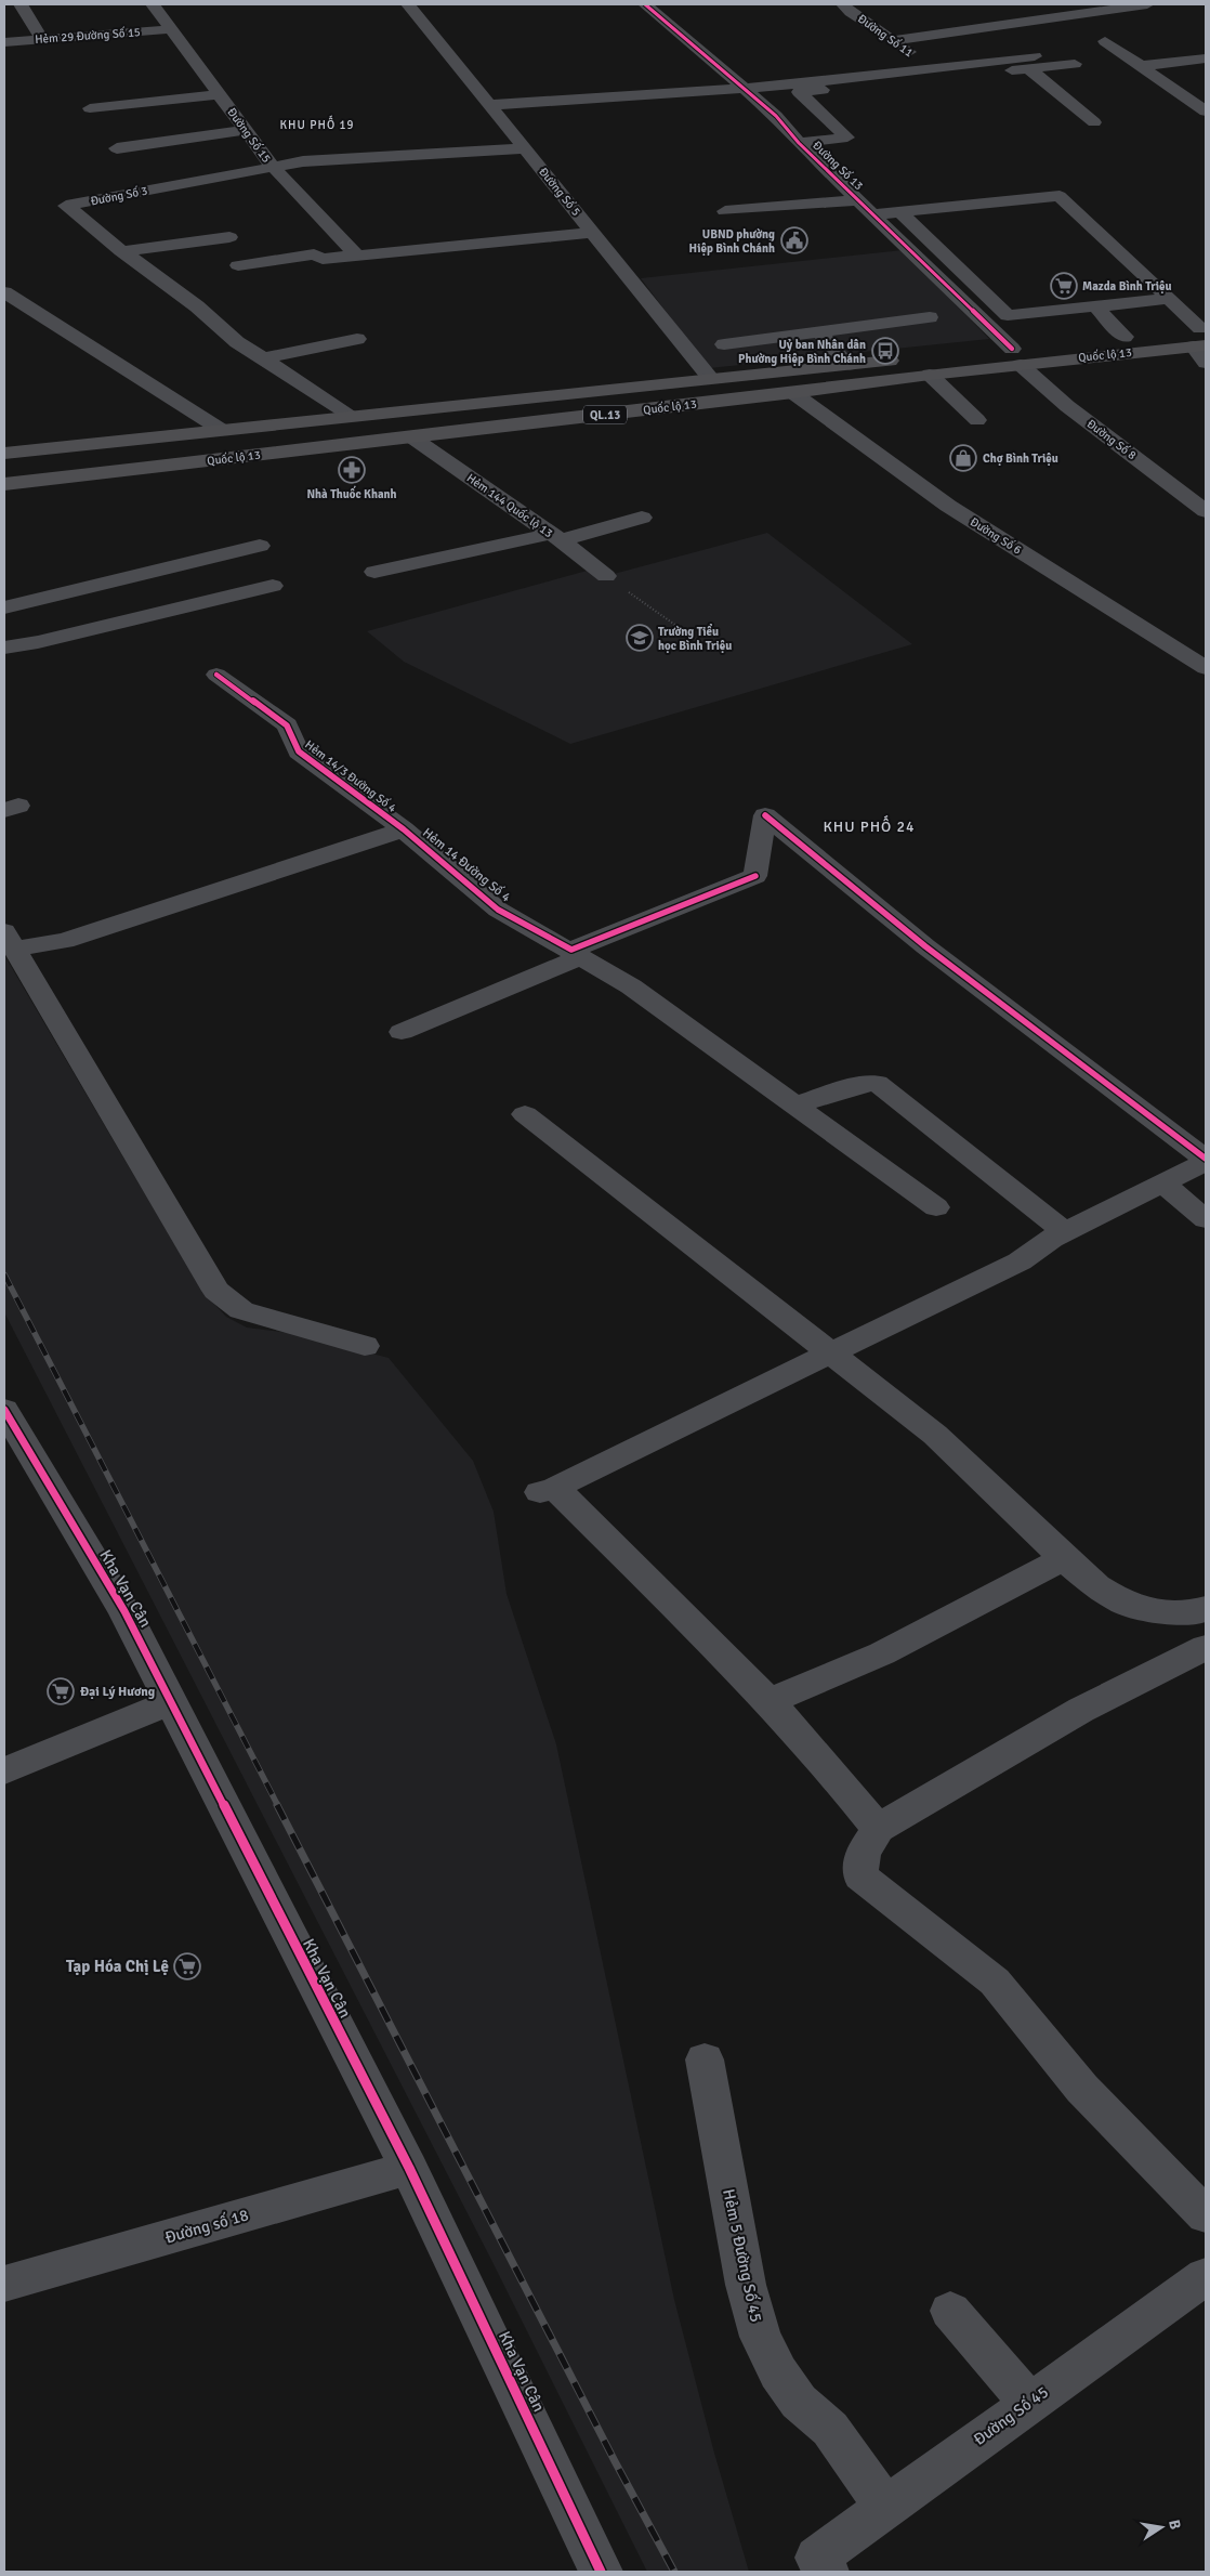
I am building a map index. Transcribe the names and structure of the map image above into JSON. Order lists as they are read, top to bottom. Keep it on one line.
{"streets":{"highway":["Quốc lộ 13","QL.13"],"street":["Hẻm 29 Đường Số 15","Đường Số 11","Đường Số 15","Đường Số 13","Đường Số 5","Đường Số 3","Đường Số 8","Hẻm 144 Quốc lộ 13","Đường Số 6","Hẻm 14/3 Đường Số 4","Hẻm 14 Đường Số 4","Kha Vạn Cân","Đường số 18","Hẻm 5 Đường Số 45","Đường Số 45"]},"crossings":[["Hẻm 29 Đường Số 15","Đường Số 15"],["Đường Số 15","Đường Số 3"],["Đường Số 13","Quốc lộ 13"],["Đường Số 13","Đường Số 8"],["Đường Số 5","Đường Số 3"],["Đường Số 5","Quốc lộ 13"],["Đường Số 3","Quốc lộ 13"],["Quốc lộ 13","Đường Số 8"],["Quốc lộ 13","Hẻm 144 Quốc lộ 13"],["Quốc lộ 13","Đường Số 6"],["Hẻm 14/3 Đường Số 4","Hẻm 14 Đường Số 4"],["Kha Vạn Cân","Đường số 18"],["Hẻm 5 Đường Số 45","Đường Số 45"]],"districts":["KHU PHỐ 19","KHU PHỐ 24"],"places":{"public building":["UBND phường Hiệp Bình Chánh"],"supermarket":["Mazda Bình Triệu","Đại Lý Hương","Tạp Hóa Chị Lệ"],"bus stop":["Uỷ ban Nhân dân Phường Hiệp Bình Chánh"],"shop":["Chợ Bình Triệu"],"pharmacy":["Nhà Thuốc Khanh"],"school or university":["Trường Tiểu học Bình Triệu"]},"north":"right"}
